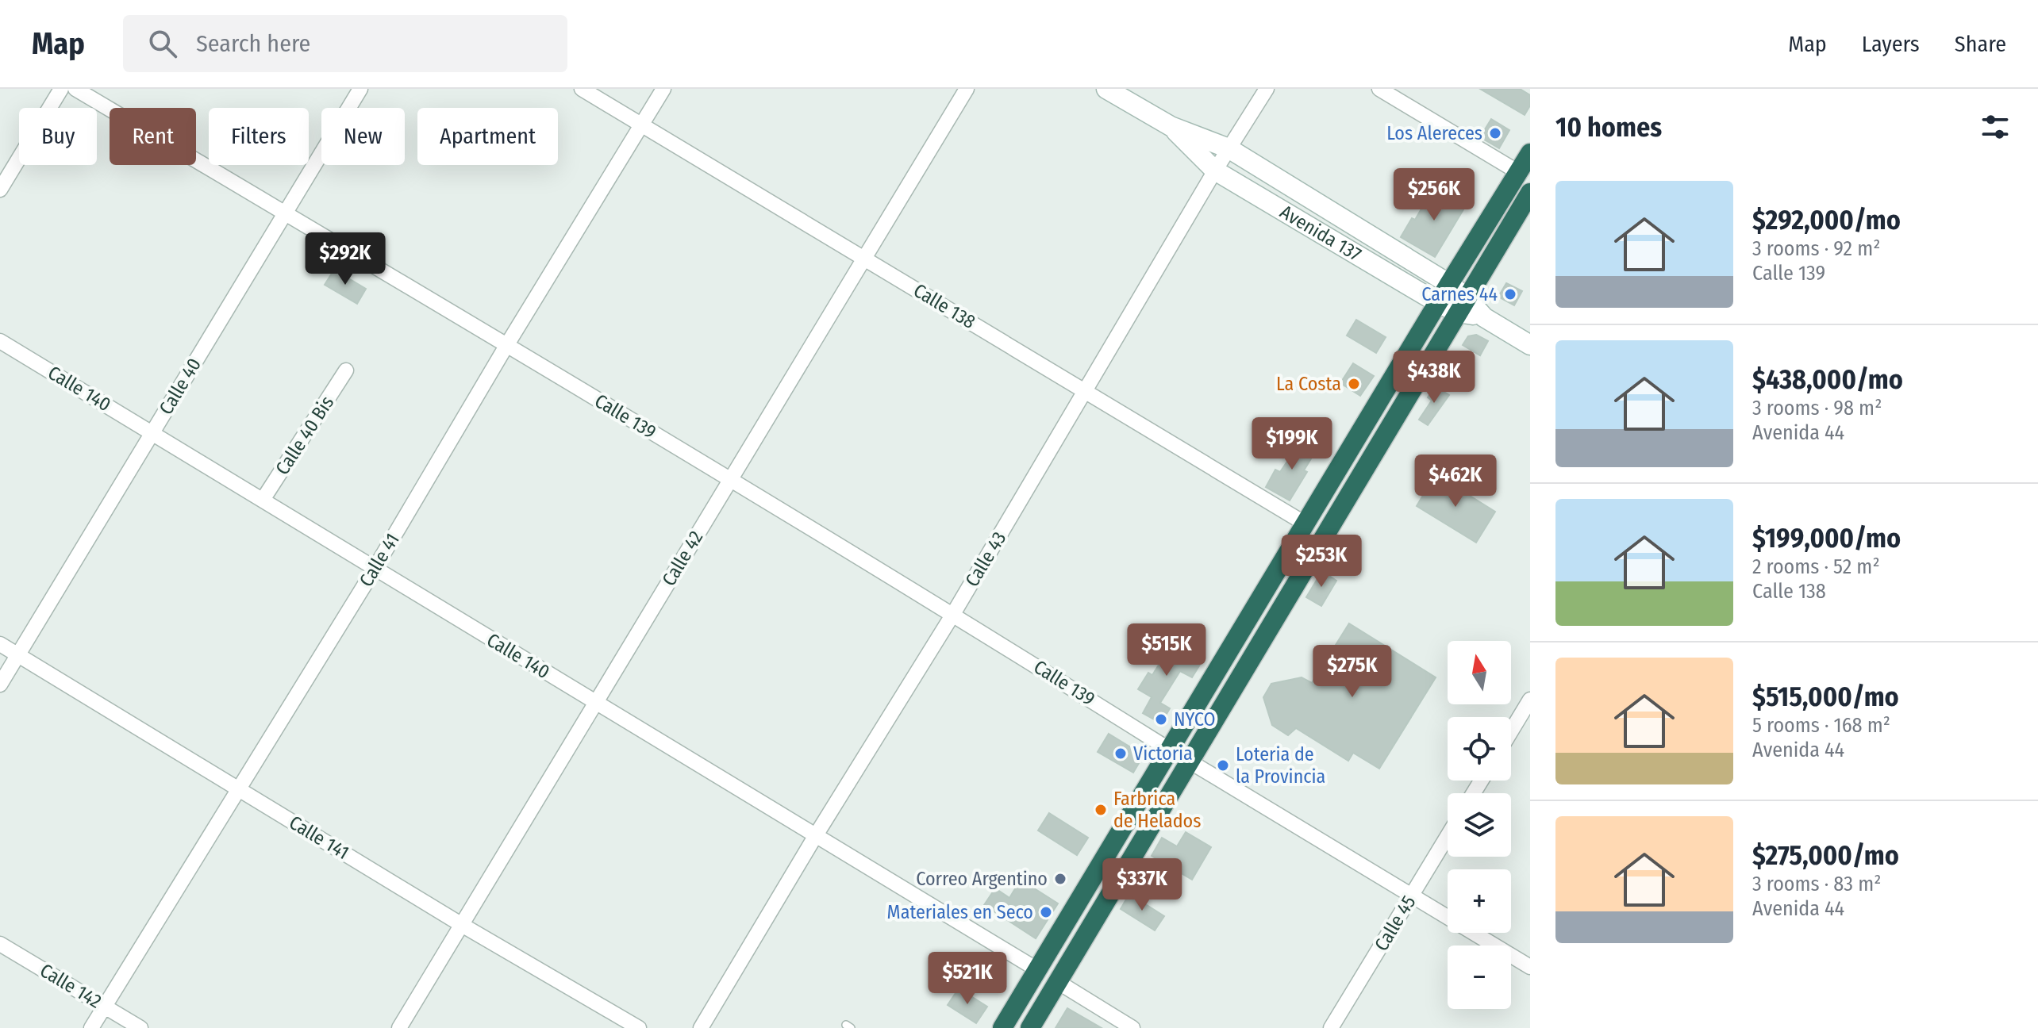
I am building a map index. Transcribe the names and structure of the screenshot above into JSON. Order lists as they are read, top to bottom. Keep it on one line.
{"streets":{"street":["Avenida 137","Calle 138","Calle 40","Calle 140","Calle 139","Calle 40 Bis","Calle 42","Calle 43","Calle 41","Calle 141","Calle 45","Calle 142"]},"crossings":[["Avenida 137","Calle 43"],["Calle 138","Calle 42"],["Calle 138","Calle 43"],["Calle 138","Calle 41"],["Calle 40","Calle 140"],["Calle 40","Calle 139"],["Calle 40","Calle 141"],["Calle 140","Calle 40 Bis"],["Calle 140","Calle 42"],["Calle 140","Calle 43"],["Calle 140","Calle 41"],["Calle 139","Calle 42"],["Calle 139","Calle 43"],["Calle 139","Calle 41"],["Calle 42","Calle 141"],["Calle 41","Calle 141"],["Calle 41","Calle 142"]],"places":["Los Alereces","Carnes 44","La Costa","NYCO","Victoria","Loteria de la Provincia","Farbrica de Helados","Correo Argentino","Materiales en Seco"],"north":"top","page":{"header":"Map","search":"Search here","nav":["Map","Layers","Share"],"heading":"10 homes","chip":["Buy","Rent","Filters","New","Apartment"],"list":[{"name":"$292,000/mo","note":"3 rooms · 92 m² · Calle 139"},{"name":"$438,000/mo","note":"3 rooms · 98 m² · Avenida 44"},{"name":"$199,000/mo","note":"2 rooms · 52 m² · Calle 138"},{"name":"$515,000/mo","note":"5 rooms · 168 m² · Avenida 44"},{"name":"$275,000/mo","note":"3 rooms · 83 m² · Avenida 44"}],"price":["$256K","$292K","$438K","$199K","$462K","$253K","$515K","$275K","$337K","$521K"],"map_buttons":["+","−"]}}
